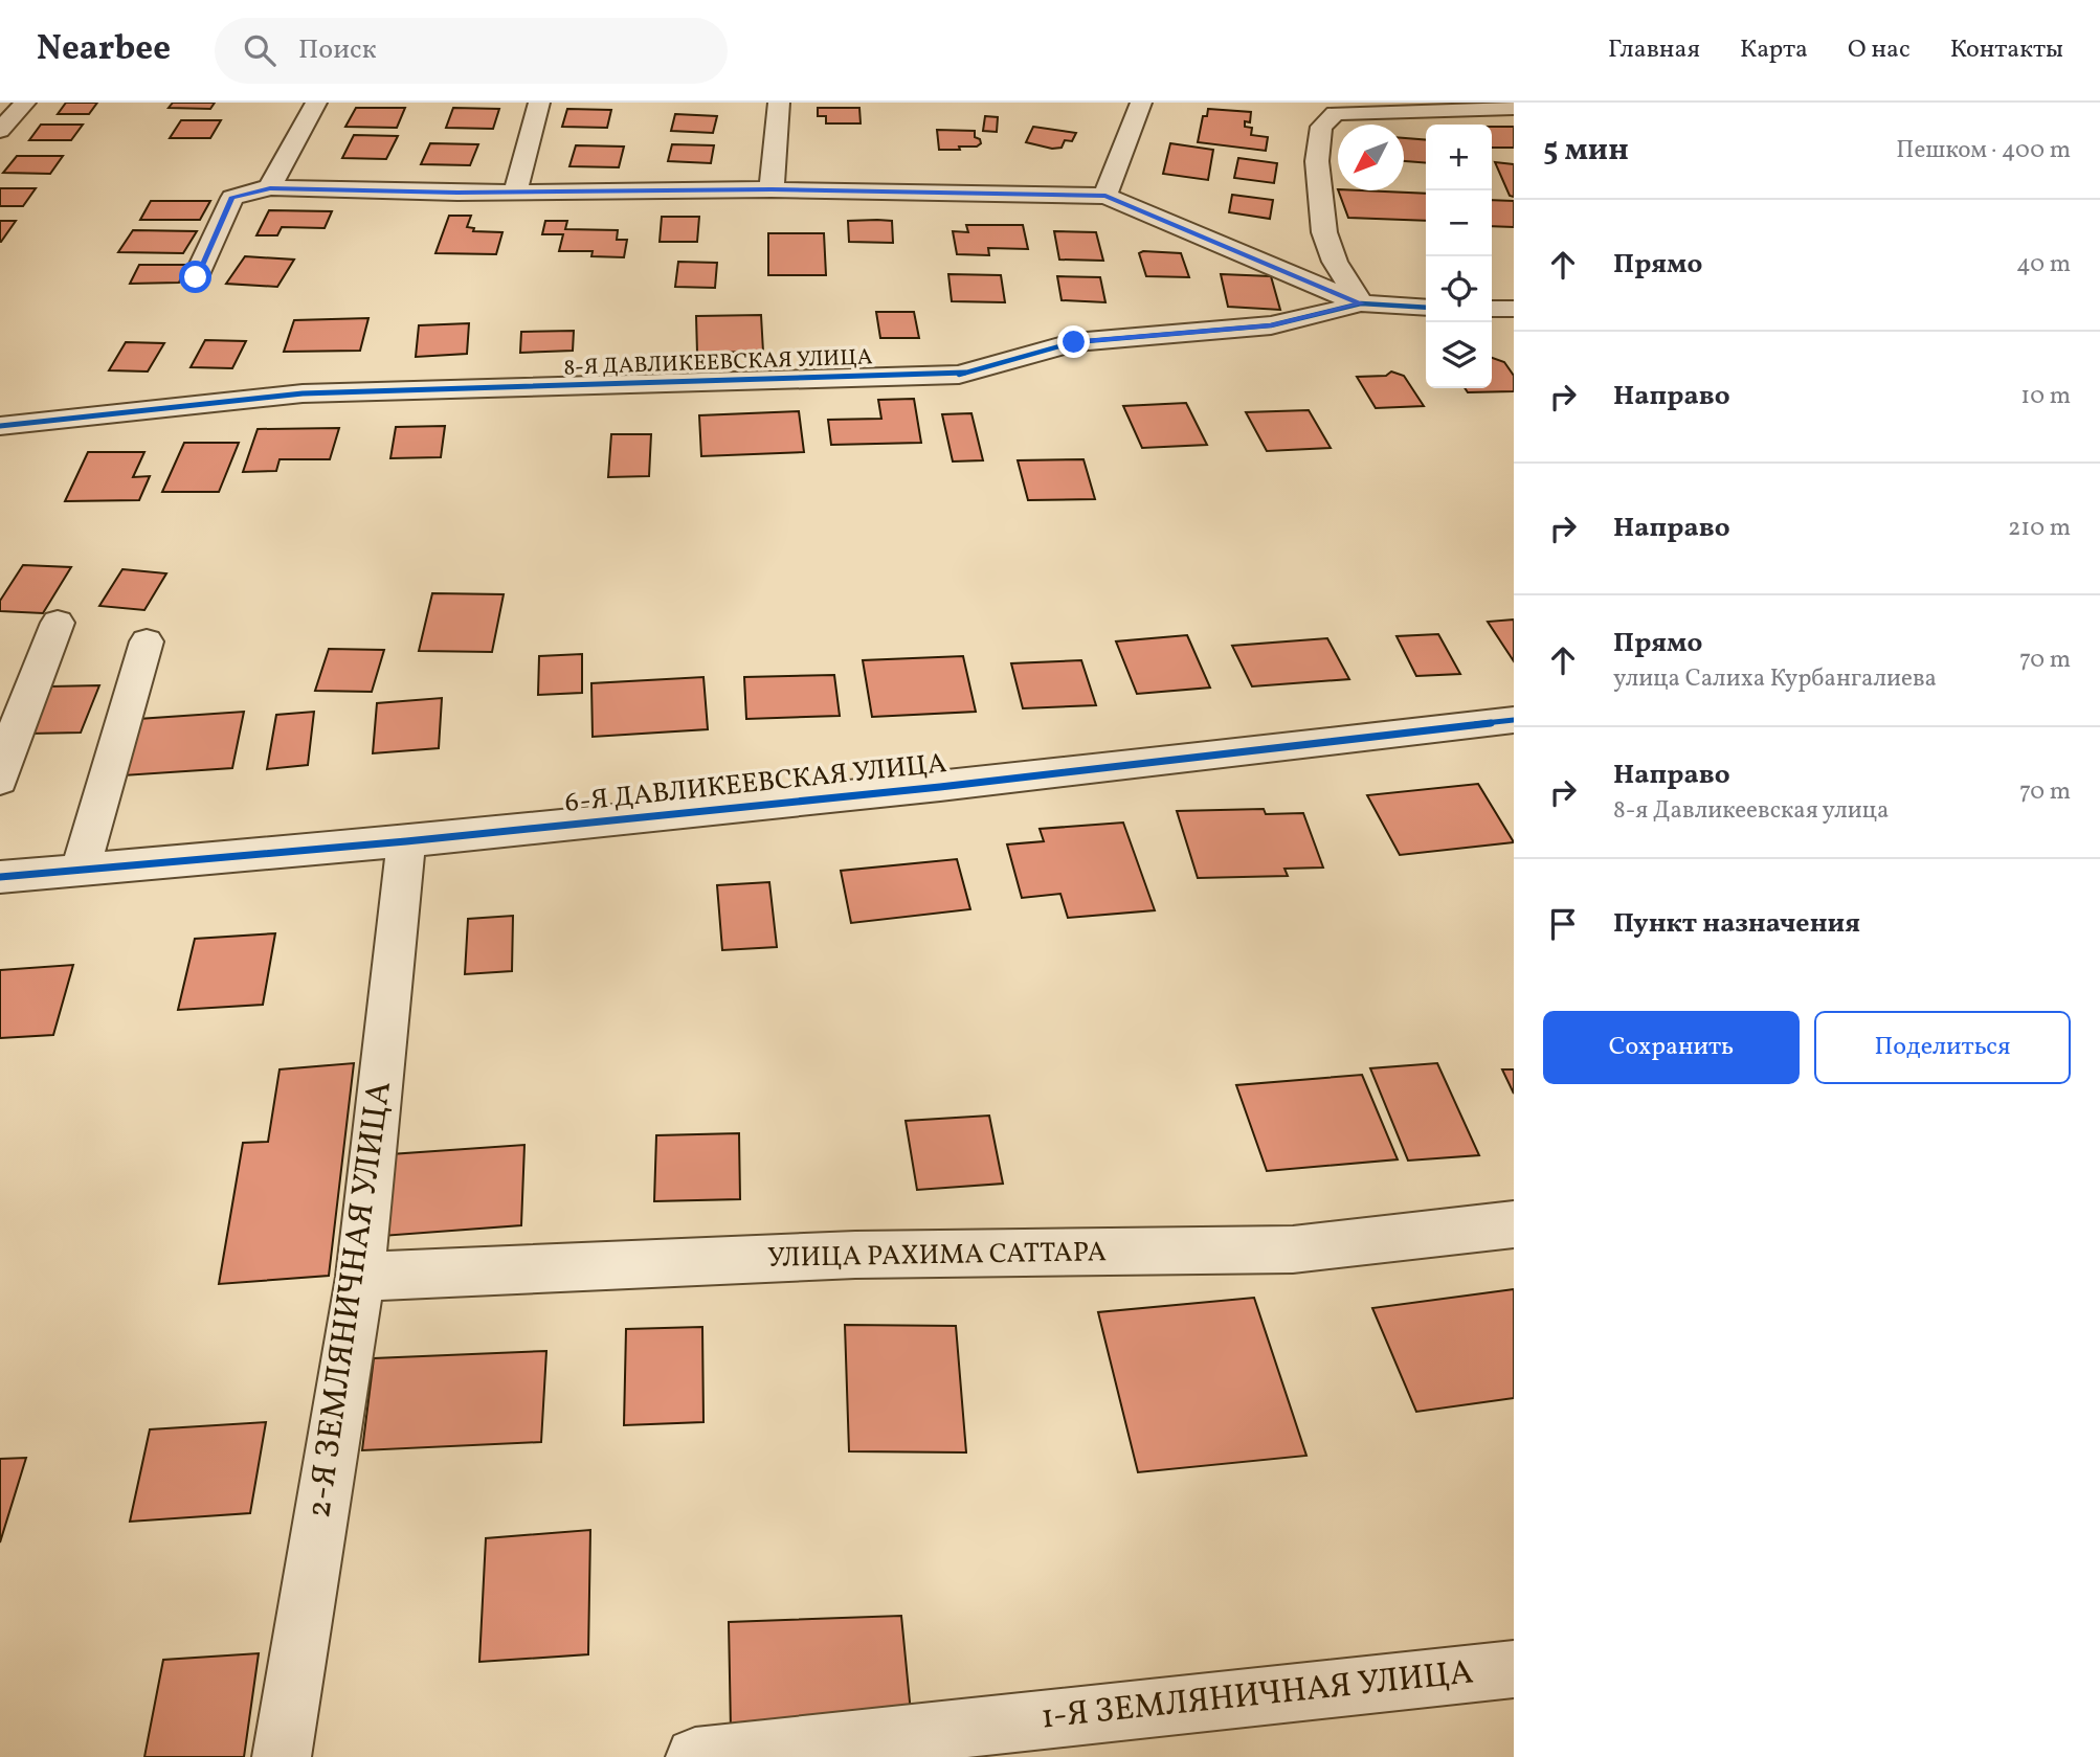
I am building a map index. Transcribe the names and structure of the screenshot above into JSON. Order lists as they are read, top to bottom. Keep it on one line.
{"streets":{"street":["8-Я ДАВЛИКЕЕВСКАЯ УЛИЦА","6-Я ДАВЛИКЕЕВСКАЯ УЛИЦА","УЛИЦА РАХИМА САТТАРА","2-Я ЗЕМЛЯНИЧНАЯ УЛИЦА","1-Я ЗЕМЛЯНИЧНАЯ УЛИЦА"]},"crossings":[["6-Я ДАВЛИКЕЕВСКАЯ УЛИЦА","2-Я ЗЕМЛЯНИЧНАЯ УЛИЦА"],["УЛИЦА РАХИМА САТТАРА","2-Я ЗЕМЛЯНИЧНАЯ УЛИЦА"]],"north":"bottom left","page":{"header":"Nearbee","search":"Поиск","nav":["Главная","Карта","О нас","Контакты"],"heading":["5 мин","Пешком · 400 m"],"map_buttons":["+","−"],"list":[["Прямо","40 m"],["Направо","10 m"],["Направо","210 m"],["Прямо","улица Салиха Курбангалиева","70 m"],["Направо","8-я Давликеевская улица","70 m"],"Пункт назначения"],"buttons":["Сохранить","Поделиться"]}}
